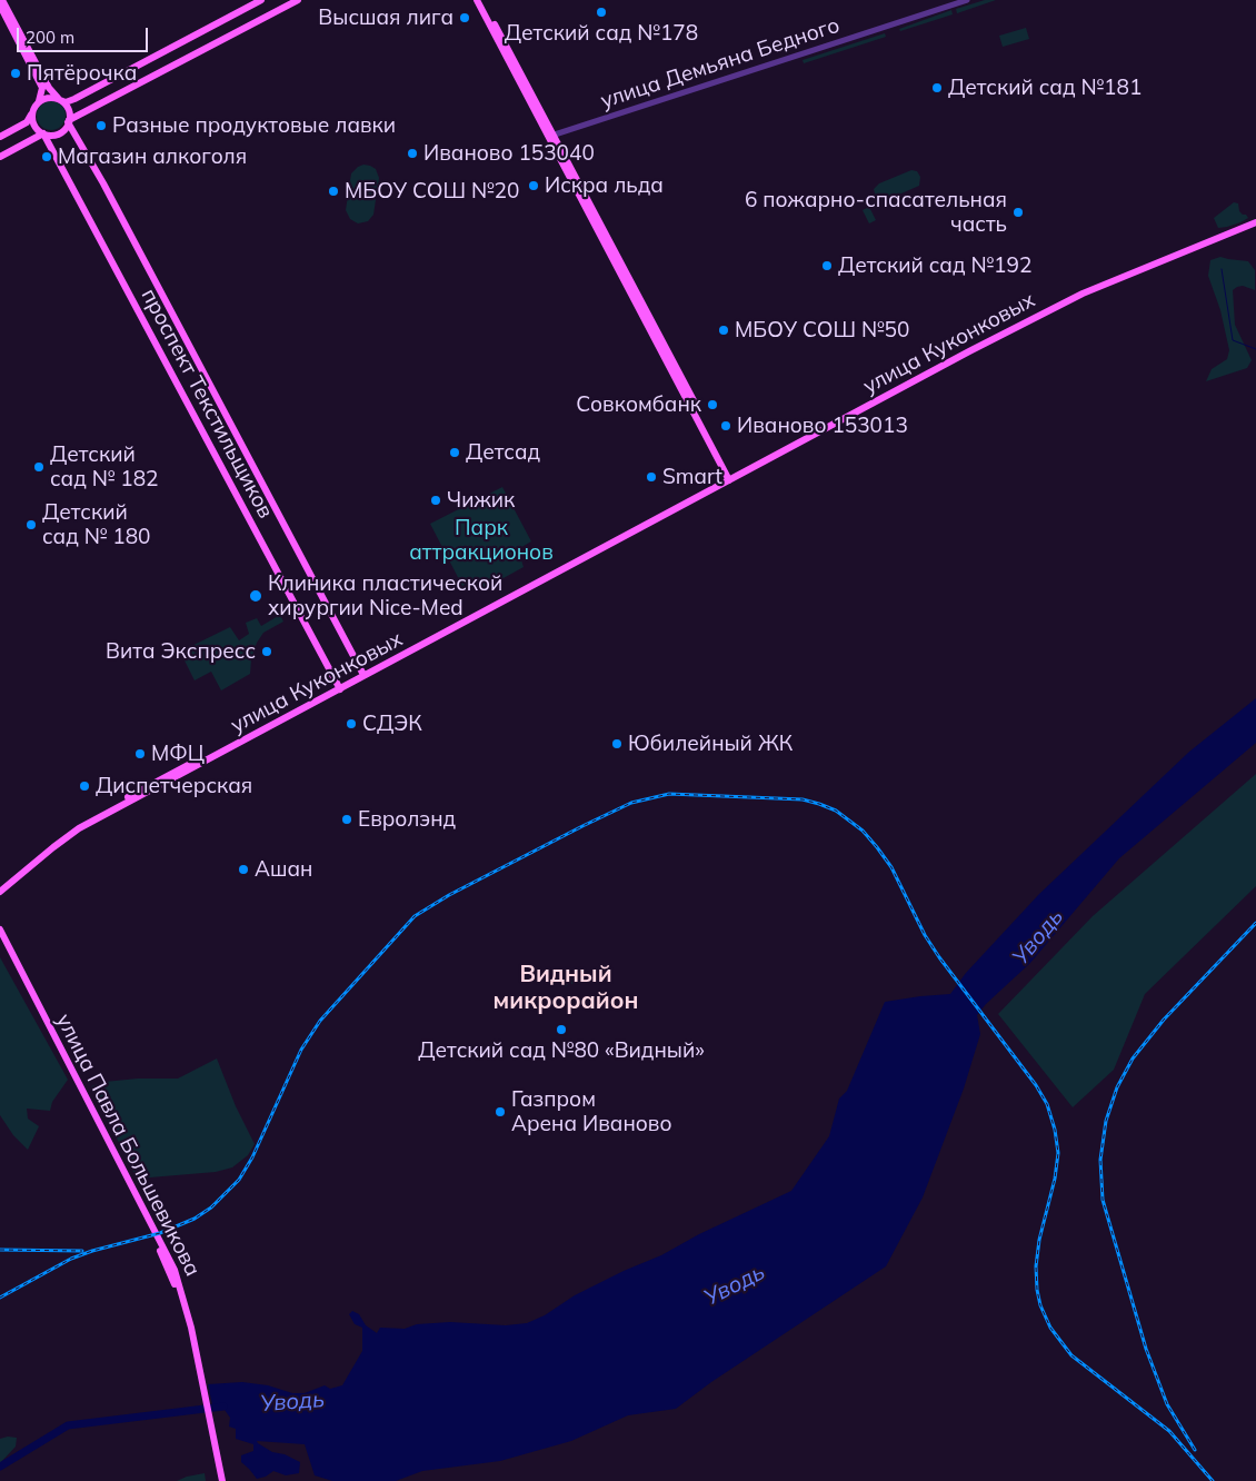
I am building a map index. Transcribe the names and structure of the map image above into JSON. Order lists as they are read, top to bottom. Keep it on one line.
{"streets":{"main road":["улица Куконковых","проспект Текстильщиков","улица Павла Большевикова"],"street":["улица Демьяна Бедного"]},"crossings":[["улица Куконковых","проспект Текстильщиков"]],"districts":["Видный микрорайон"],"water":["Уводь"],"parks":["Парк аттракционов"],"places":["Детский сад №178","Высшая лига","Пятёрочка","Детский сад №181","Разные продуктовые лавки","Иваново 153040","Магазин алкоголя","Искра льда","МБОУ СОШ №20","6 пожарно-спасательная часть","Детский сад №192","МБОУ СОШ №50","Совкомбанк","Иваново 153013","Детсад","Детский сад № 182","Smart","Чижик","Детский сад № 180","Клиника пластической хирургии Nice-Med","Вита Экспресс","СДЭК","Юбилейный ЖК","МФЦ","Диспетчерская","Евролэнд","Ашан","Детский сад №80 «Видный»","Газпром Арена Иваново"],"scale_bar":"200 m"}
